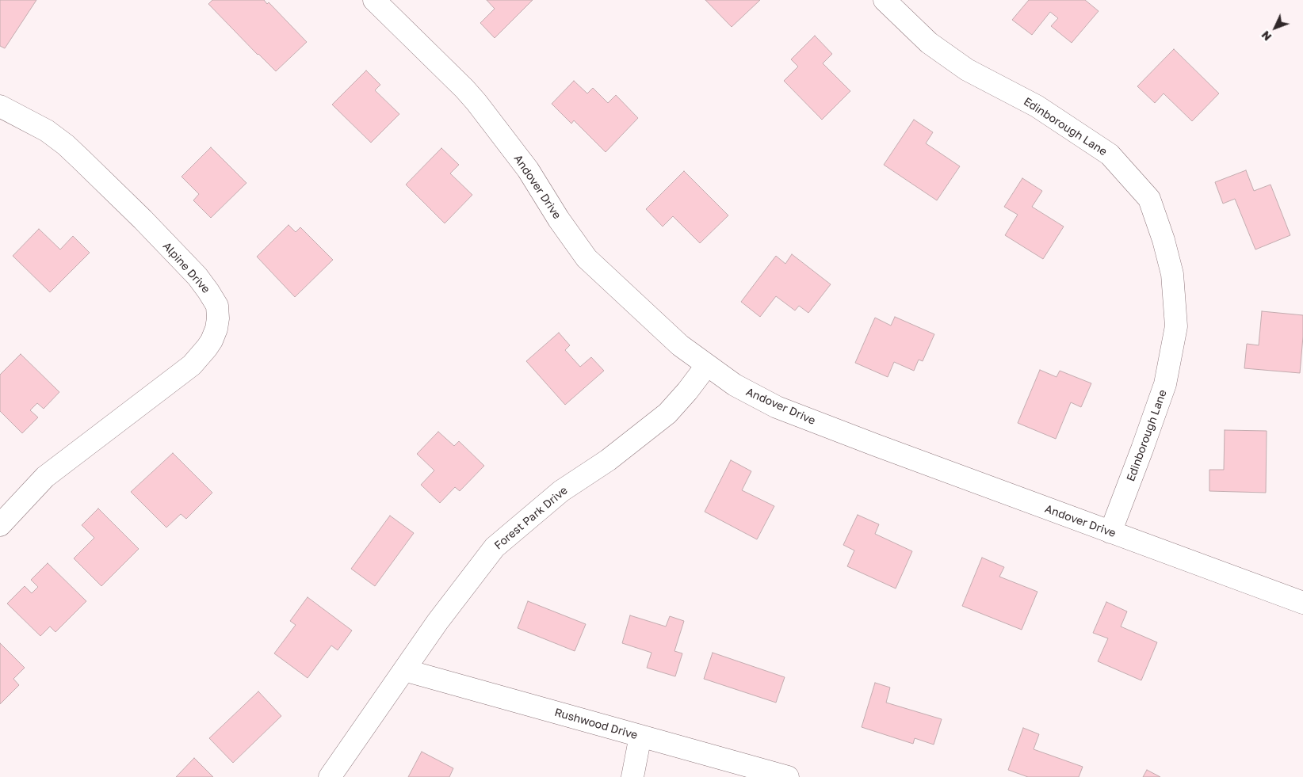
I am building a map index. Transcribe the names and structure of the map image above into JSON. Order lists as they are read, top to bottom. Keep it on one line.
{"streets":{"street":["Edinborough Lane","Andover Drive","Alpine Drive","Forest Park Drive","Rushwood Drive"]},"crossings":[["Edinborough Lane","Andover Drive"],["Andover Drive","Forest Park Drive"],["Forest Park Drive","Rushwood Drive"]],"north":"bottom left"}
